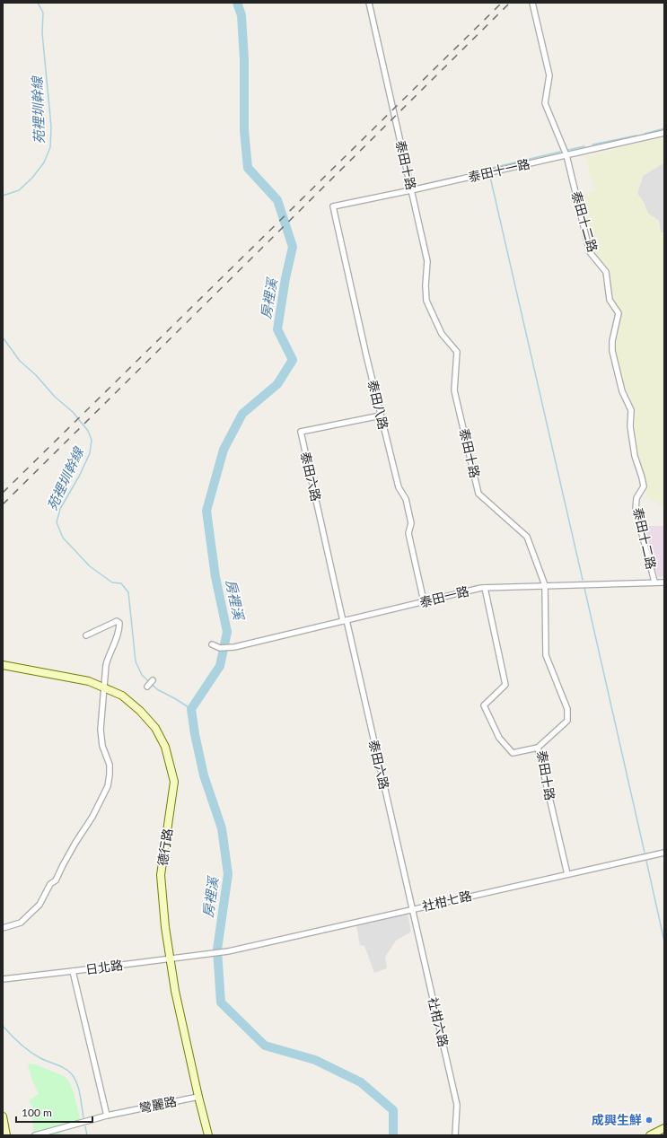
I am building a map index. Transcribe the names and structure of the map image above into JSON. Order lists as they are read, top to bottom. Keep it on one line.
{"streets":{"street":["泰田十路","泰田十一路","泰田十二路","泰田八路","泰田六路","泰田一路","德行路","社柑七路","日北路","社柑六路","彎麗路"]},"crossings":[["泰田十路","泰田十一路"],["泰田十路","泰田一路"],["泰田十路","社柑七路"],["泰田十一路","泰田十二路"],["泰田十一路","泰田八路"],["泰田十二路","泰田一路"],["泰田八路","泰田六路"],["泰田八路","泰田一路"],["泰田六路","泰田一路"],["泰田六路","社柑七路"],["泰田六路","社柑六路"],["德行路","日北路"],["德行路","彎麗路"],["社柑七路","日北路"],["社柑七路","社柑六路"]],"water":["苑裡圳幹線","房裡溪"],"places":["成興生鮮"],"scale_bar":"100 m"}
